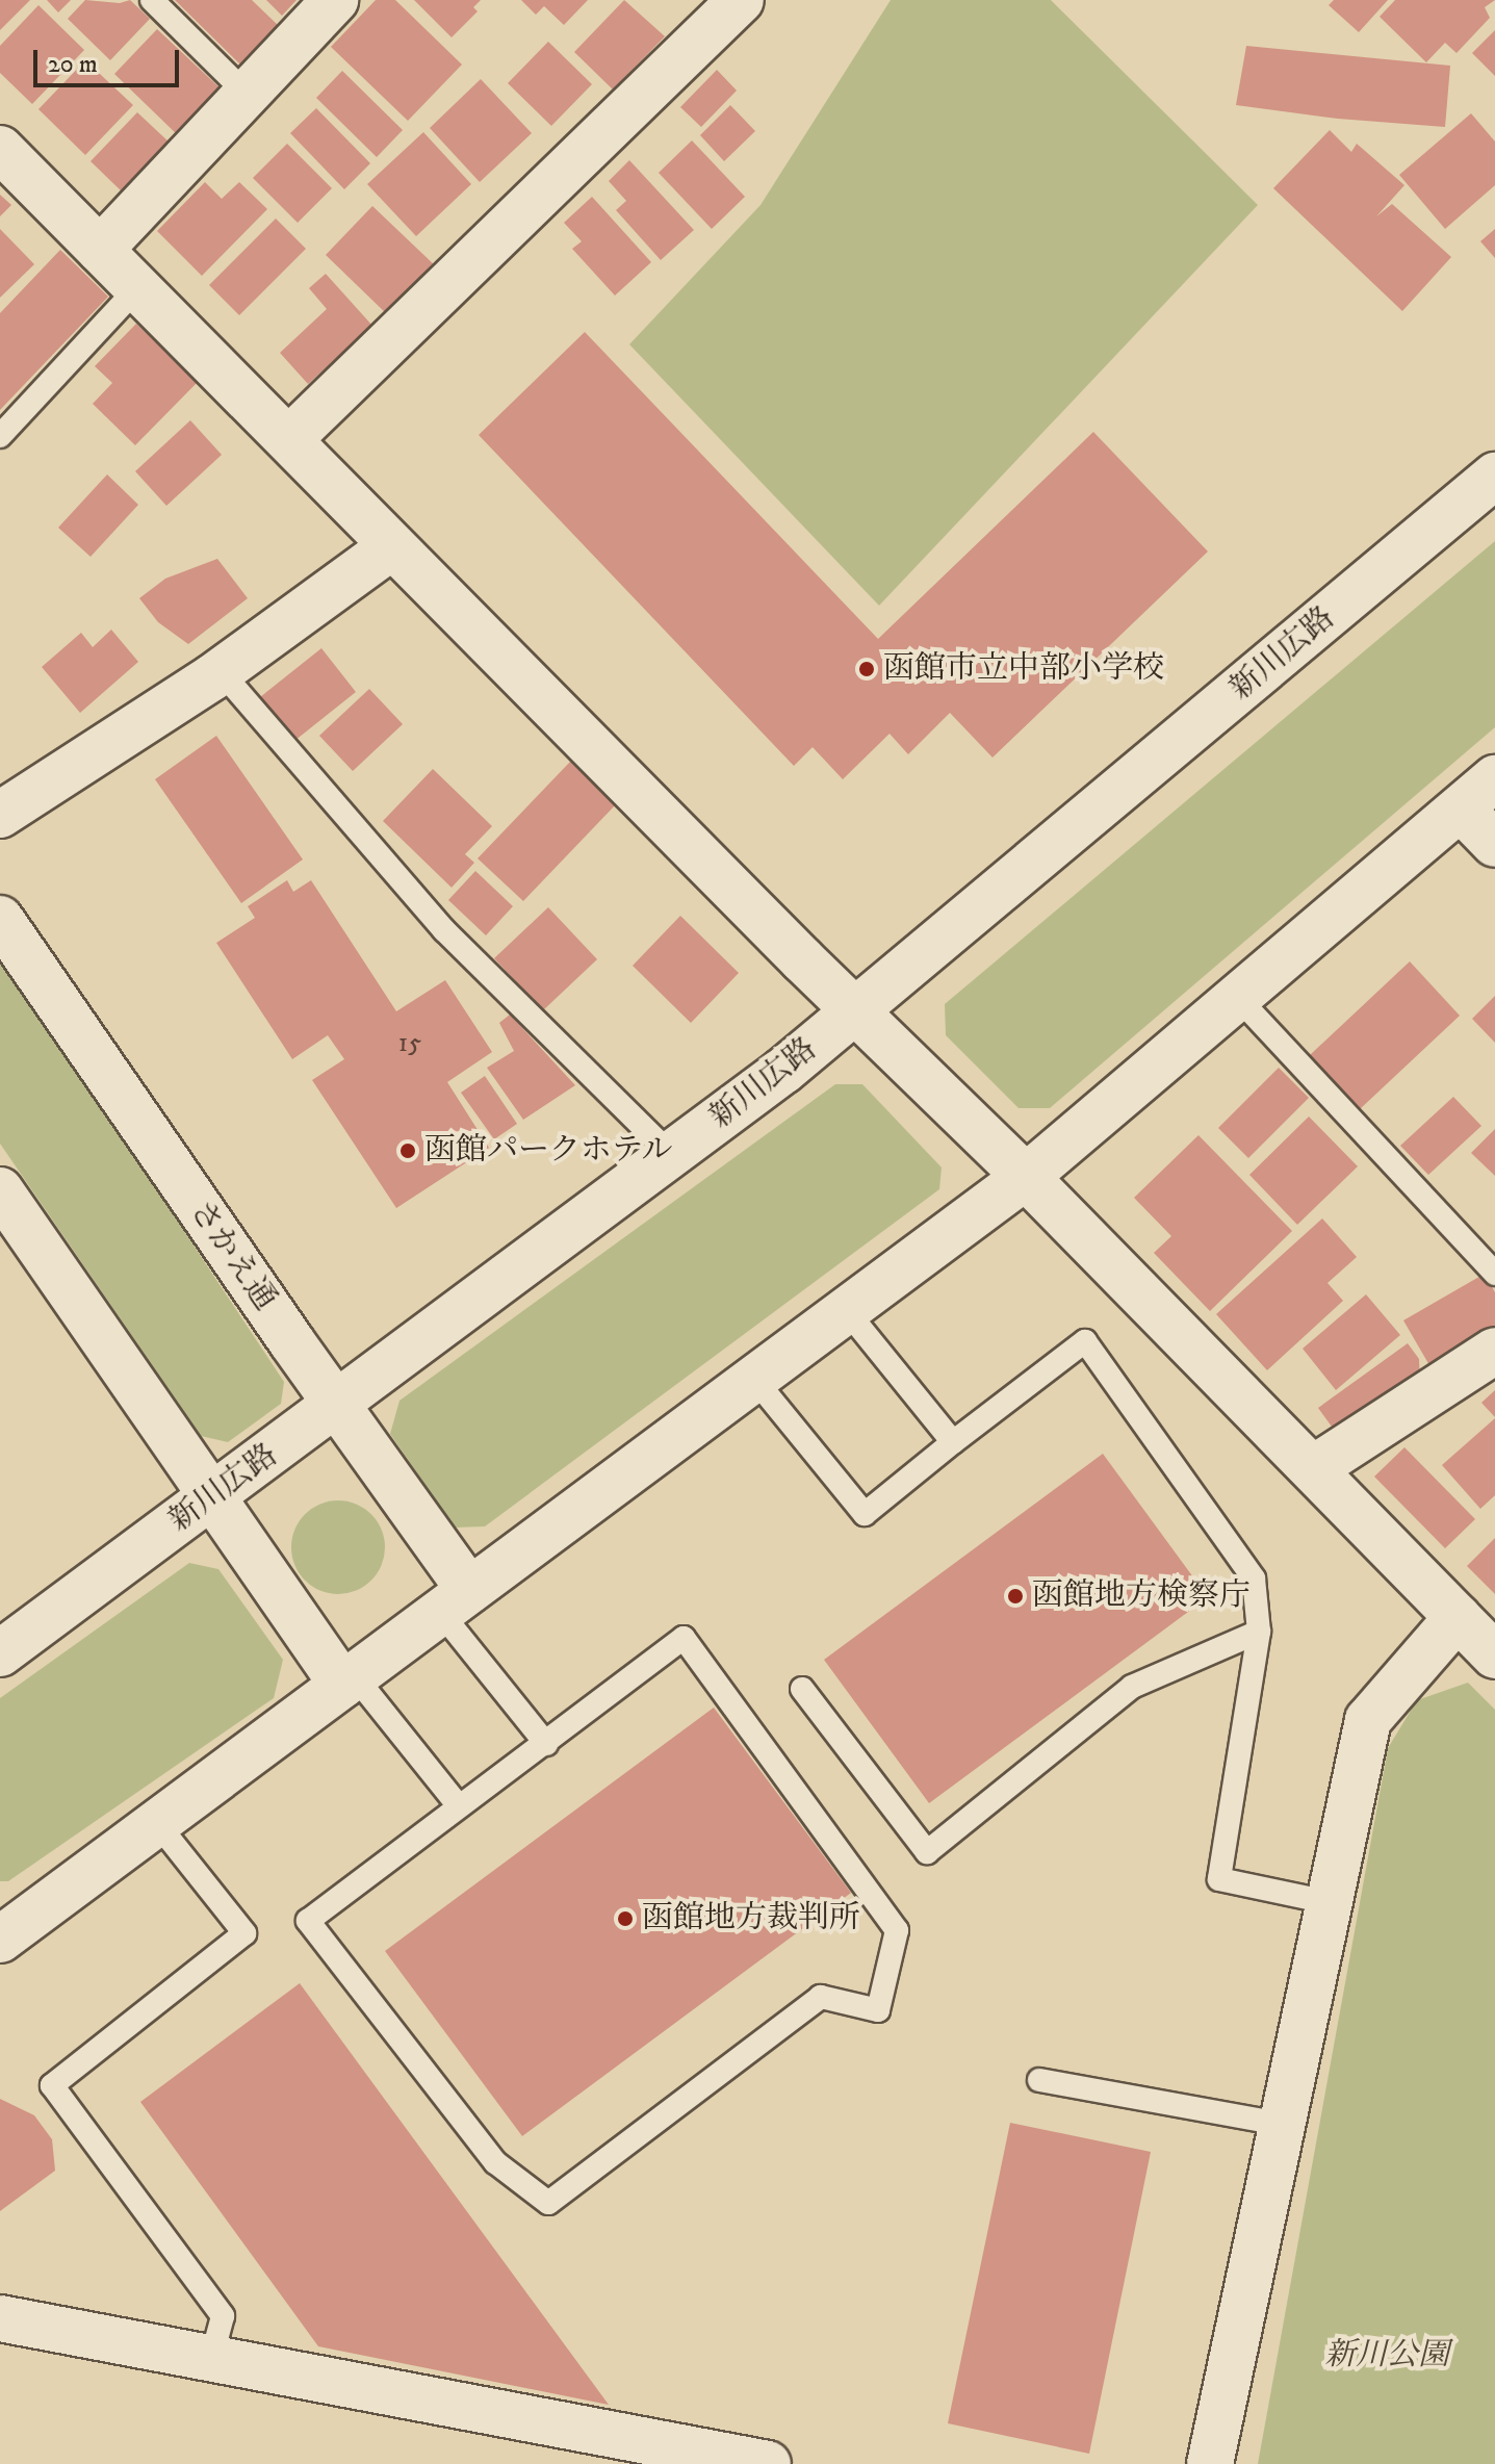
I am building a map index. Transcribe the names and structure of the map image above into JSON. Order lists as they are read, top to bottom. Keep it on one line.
{"streets":{"street":["新川広路","さかえ通"]},"crossings":[["新川広路","さかえ通"]],"parks":["新川公園"],"places":["函館市立中部小学校","函館パークホテル","函館地方検察庁","函館地方裁判所"],"house_numbers":["15"],"scale_bar":"20 m"}
